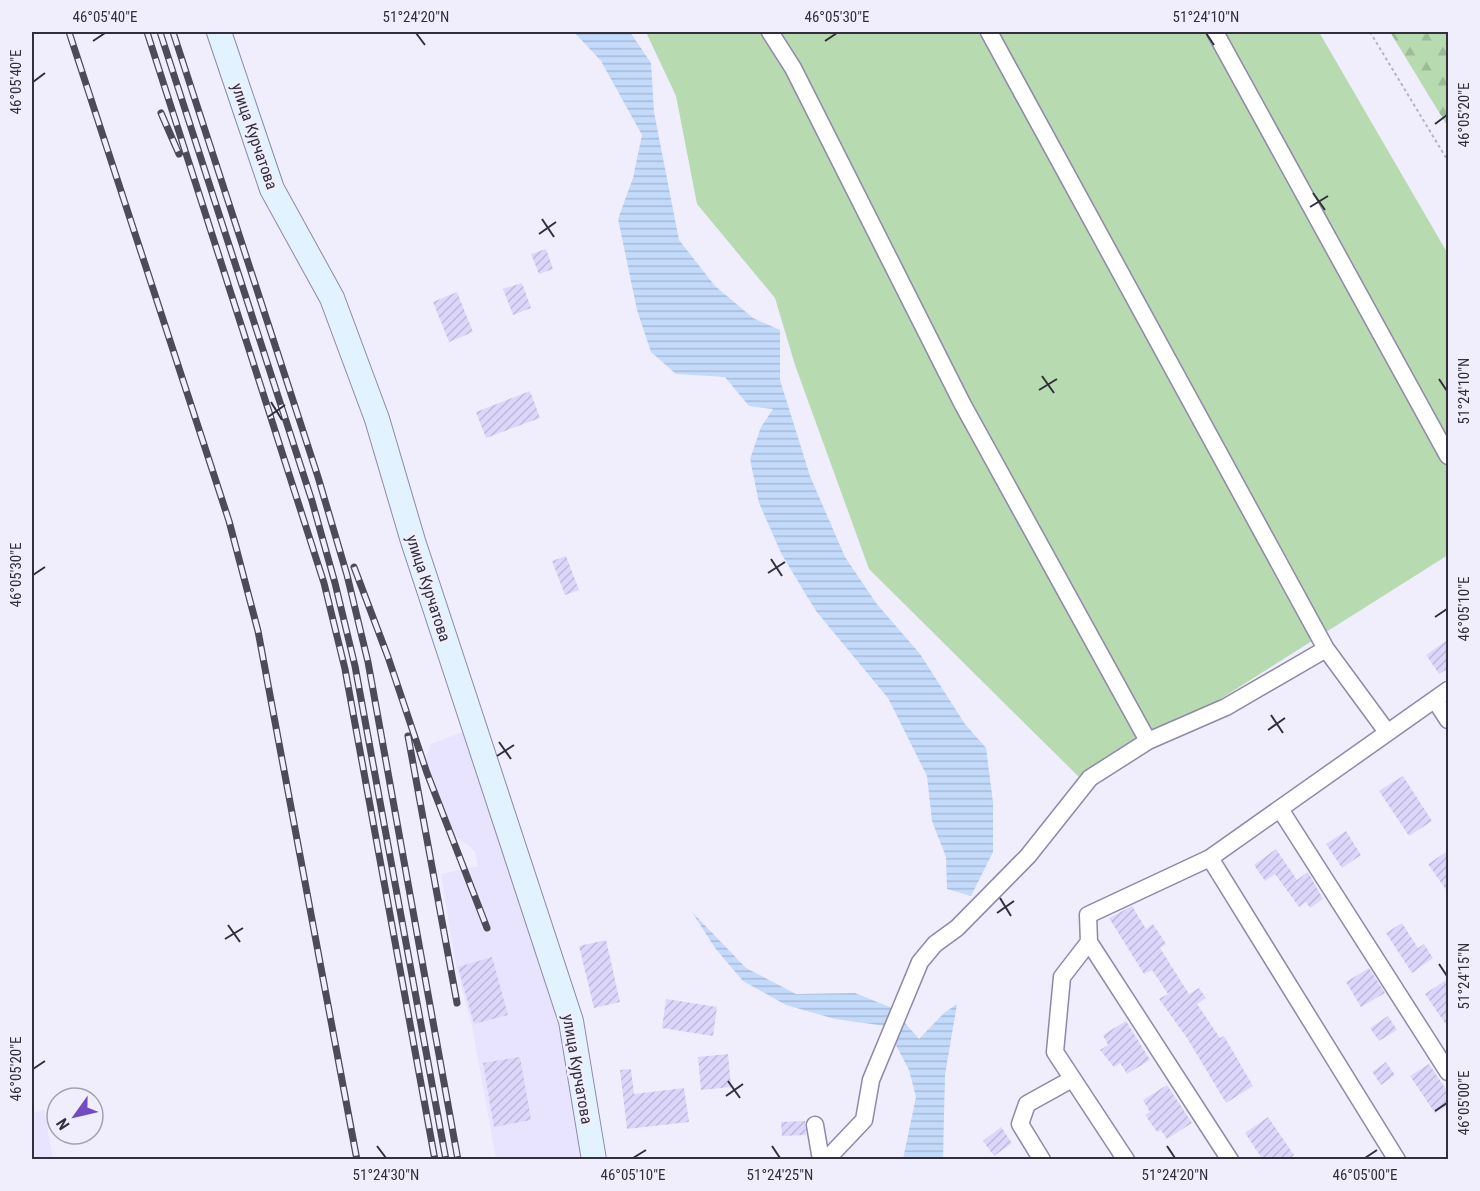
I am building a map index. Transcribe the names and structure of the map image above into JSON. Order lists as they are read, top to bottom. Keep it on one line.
{"streets":{"street":["улица Курчатова"]},"north":"bottom left","coordinates":["46°05'40\"E","51°24'20\"N","46°05'30\"E","51°24'10\"N","46°05'20\"E","46°05'10\"E","51°24'15\"N","46°05'00\"E","51°24'30\"N","51°24'25\"N"]}
